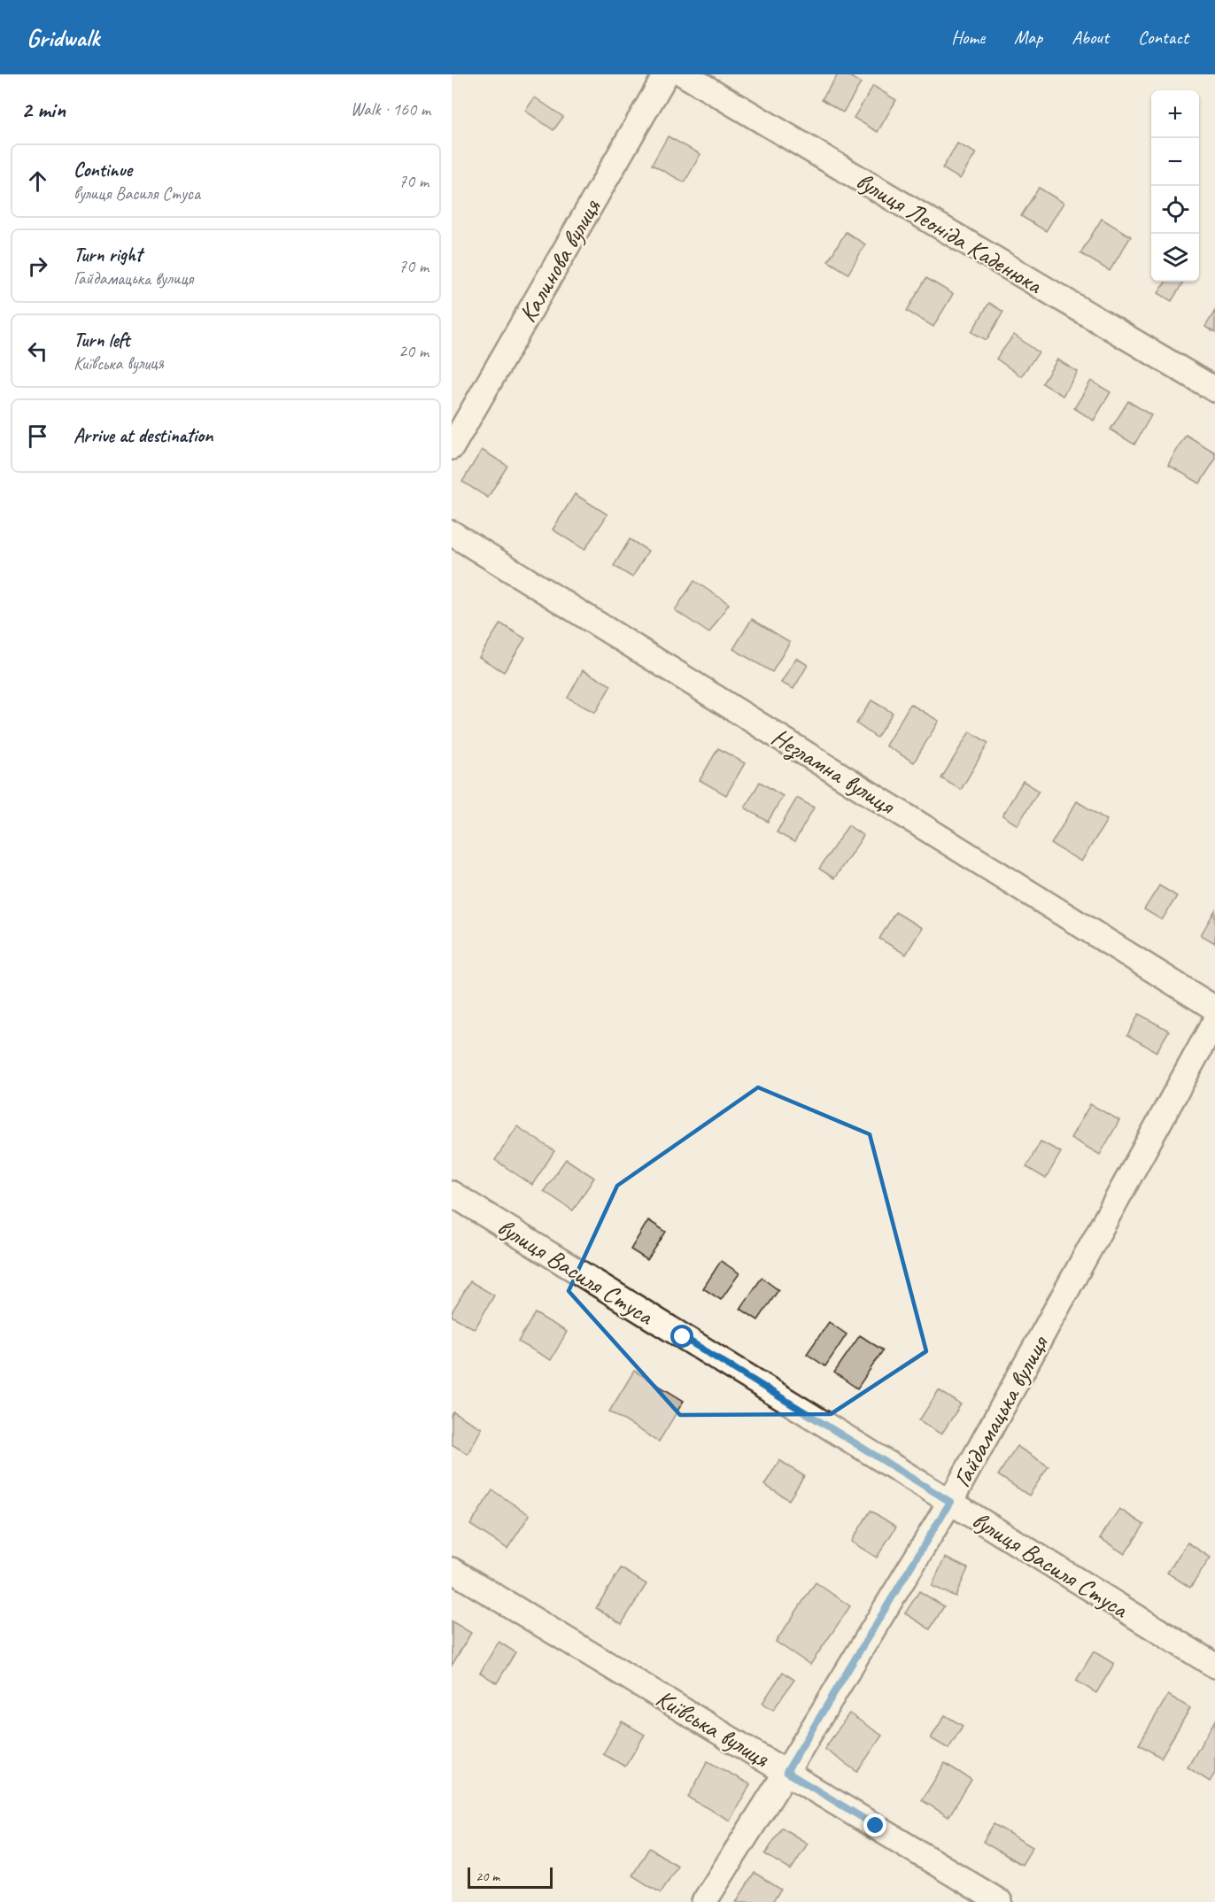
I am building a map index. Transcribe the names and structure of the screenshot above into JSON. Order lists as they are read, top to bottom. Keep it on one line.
{"streets":{"street":["вулиця Леоніда Каденюка","Калинова вулиця","Незламна вулиця","вулиця Василя Стуса","Гайдамацька вулиця","Київська вулиця"]},"crossings":[["вулиця Василя Стуса","Гайдамацька вулиця"],["Гайдамацька вулиця","Київська вулиця"]],"scale_bar":"20 m","page":{"header":"Gridwalk","nav":["Home","Map","About","Contact"],"heading":["2 min","Walk · 160 m"],"map_buttons":["+","−"],"list":[["Continue","вулиця Василя Стуса","70 m"],["Turn right","Гайдамацька вулиця","70 m"],["Turn left","Київська вулиця","20 m"],"Arrive at destination"],"scale":"20 m"}}
